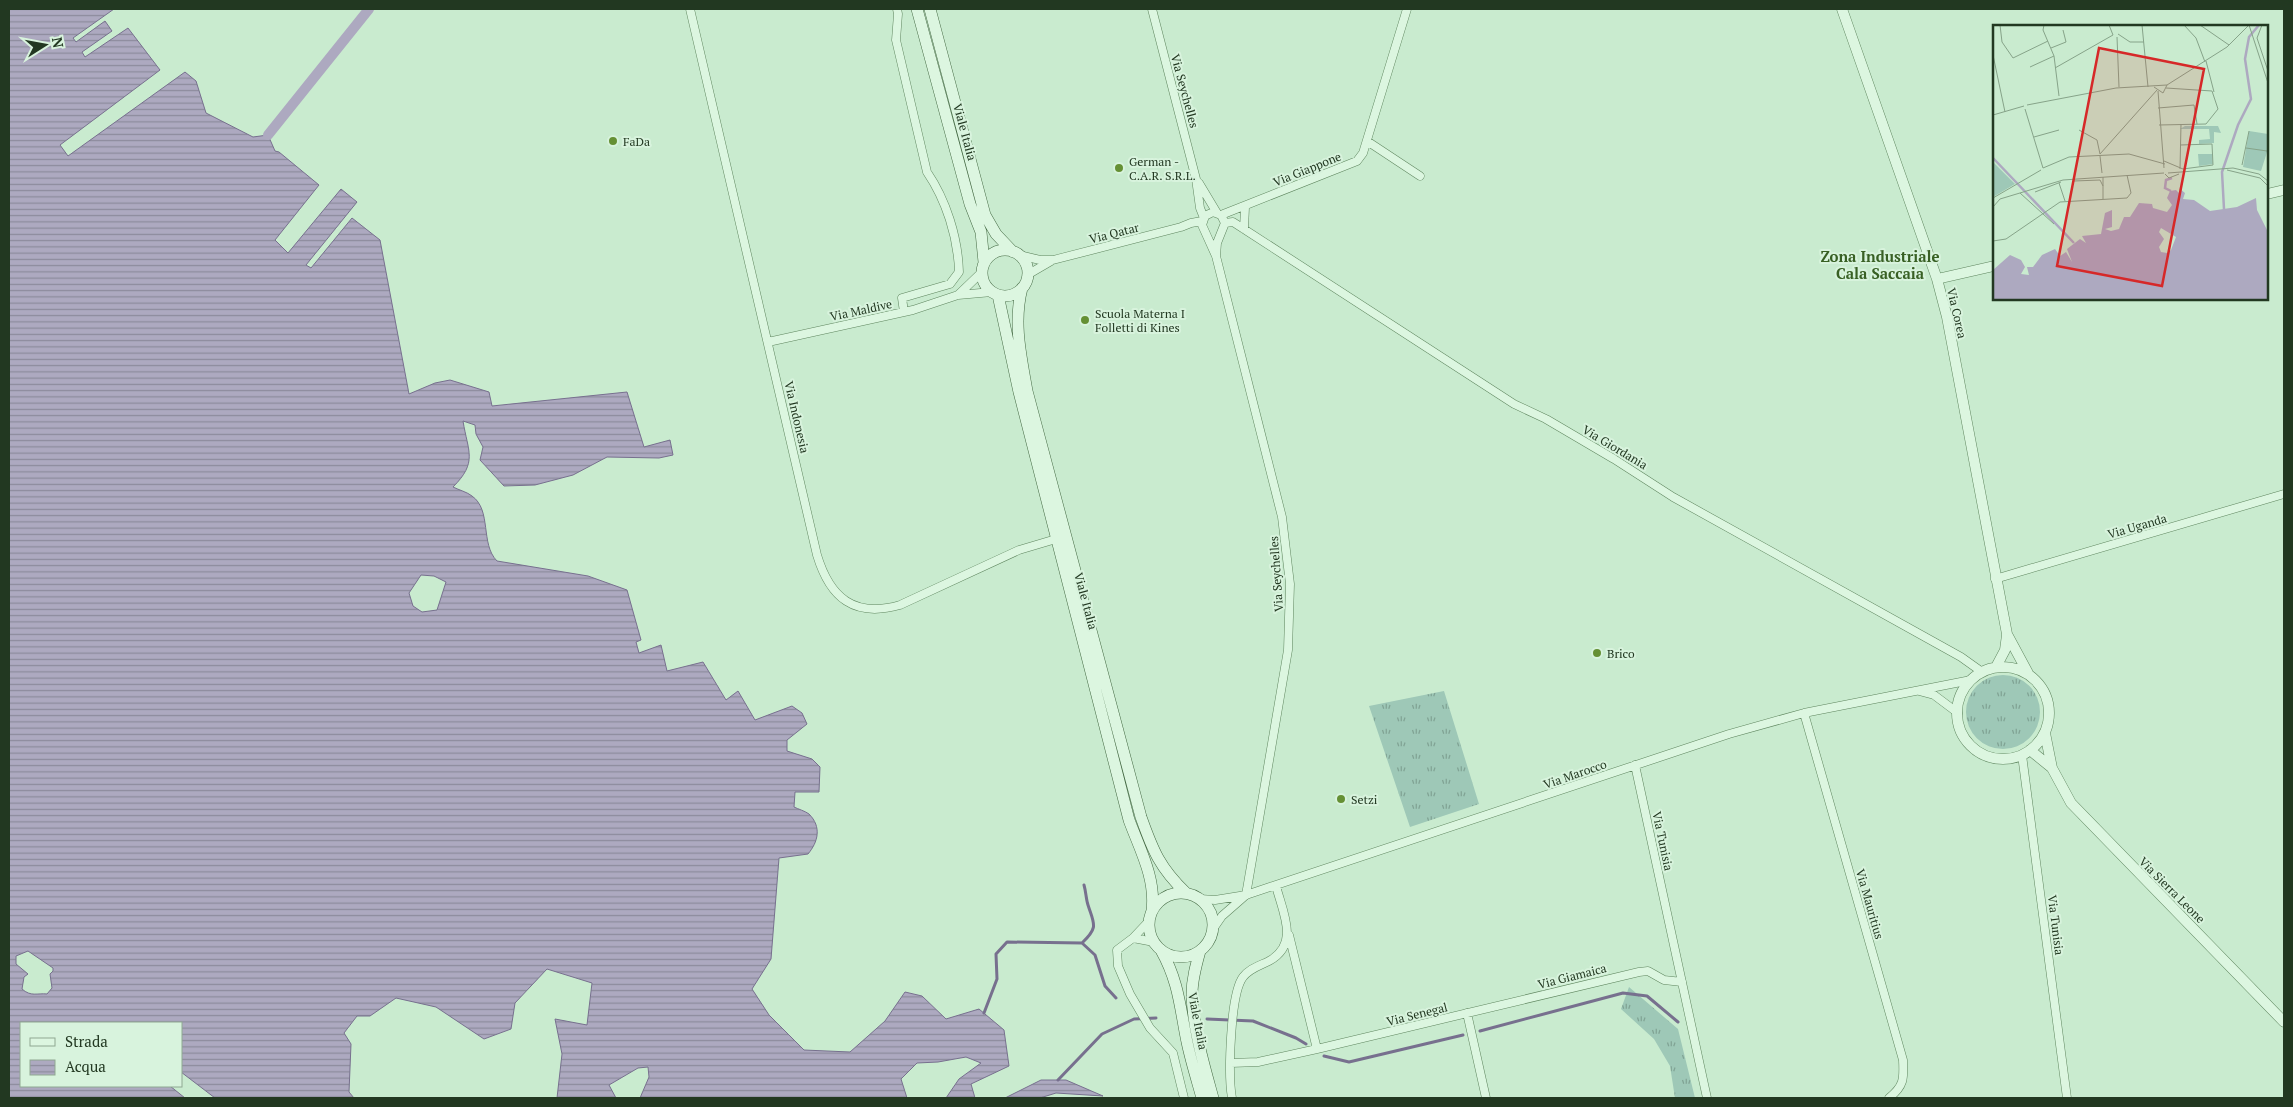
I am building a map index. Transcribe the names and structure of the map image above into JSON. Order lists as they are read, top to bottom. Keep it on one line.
{"streets":{"main road":["Viale Italia"],"street":["Via Seychelles","Via Giappone","Via Qatar","Via Maldive","Via Corea","Via Indonesia","Via Giordania","Via Uganda","Via Marocco","Via Tunisia","Via Sierra Leone","Via Mauritius","Via Giamaica","Via Senegal"]},"crossings":[["Via Seychelles","Via Giappone"],["Via Seychelles","Via Qatar"],["Via Seychelles","Via Giordania"],["Via Seychelles","Via Marocco"],["Viale Italia","Via Maldive"],["Viale Italia","Via Indonesia"],["Viale Italia","Via Marocco"],["Via Giappone","Via Qatar"],["Via Giappone","Via Giordania"],["Via Maldive","Via Indonesia"],["Via Corea","Via Uganda"],["Via Giordania","Via Marocco"],["Via Giordania","Via Tunisia"],["Via Giordania","Via Sierra Leone"],["Via Marocco","Via Tunisia"],["Via Marocco","Via Sierra Leone"],["Via Marocco","Via Mauritius"],["Via Tunisia","Via Sierra Leone"],["Via Tunisia","Via Giamaica"],["Via Giamaica","Via Senegal"]],"districts":["Zona Industriale Cala Saccaia"],"places":["FaDa","German - C.A.R. S.R.L.","Scuola Materna I Folletti di Kines","Brico","Setzi"],"legend":["Strada","Acqua"],"north":"right"}
